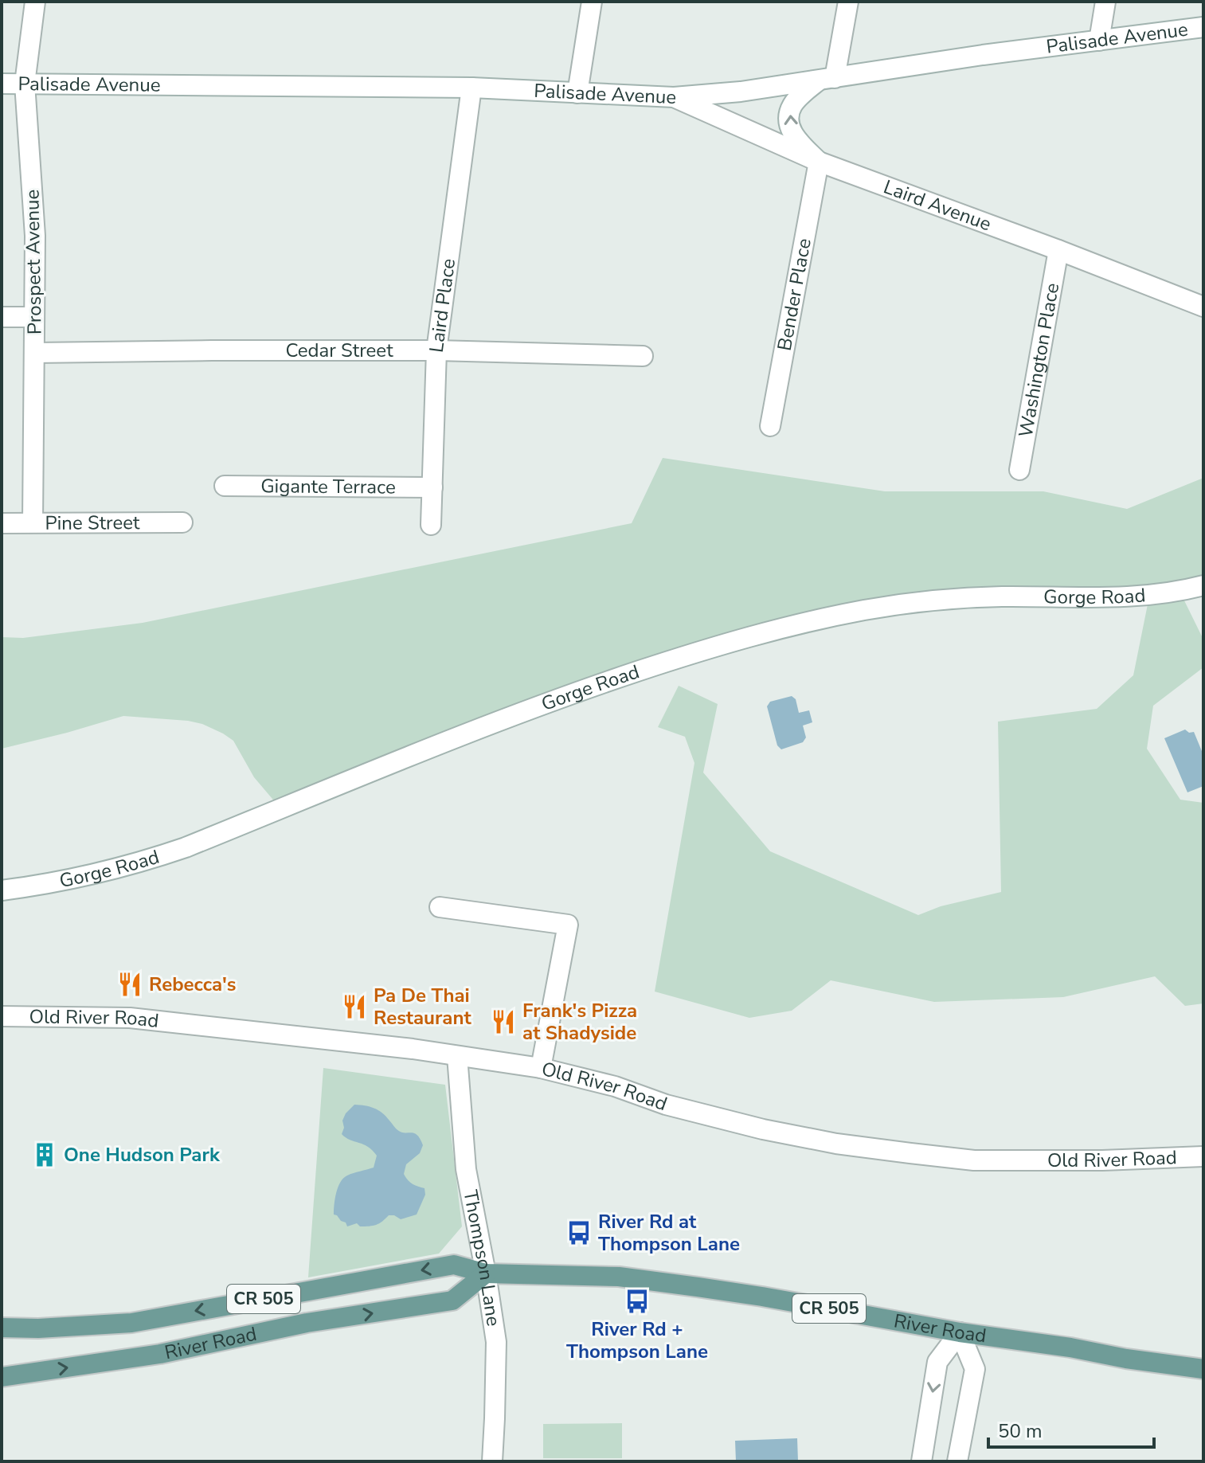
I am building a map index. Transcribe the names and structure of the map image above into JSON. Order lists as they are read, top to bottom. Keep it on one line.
{"streets":{"main road":["CR 505","River Road"],"street":["Palisade Avenue","Laird Avenue","Prospect Avenue","Bender Place","Laird Place","Cedar Street","Washington Place","Gigante Terrace","Pine Street","Gorge Road","Old River Road","Thompson Lane"]},"crossings":[["Palisade Avenue","Laird Avenue"],["Palisade Avenue","Prospect Avenue"],["Palisade Avenue","Laird Place"],["Laird Avenue","Bender Place"],["Laird Avenue","Washington Place"],["Prospect Avenue","Cedar Street"],["Prospect Avenue","Pine Street"],["Laird Place","Cedar Street"],["Laird Place","Gigante Terrace"],["Old River Road","Thompson Lane"],["Thompson Lane","River Road"]],"places":{"restaurant":["Rebecca's","Pa De Thai Restaurant","Frank's Pizza at Shadyside"],"building":["One Hudson Park"],"bus stop":["River Rd at Thompson Lane","River Rd + Thompson Lane"]},"scale_bar":"50 m"}
